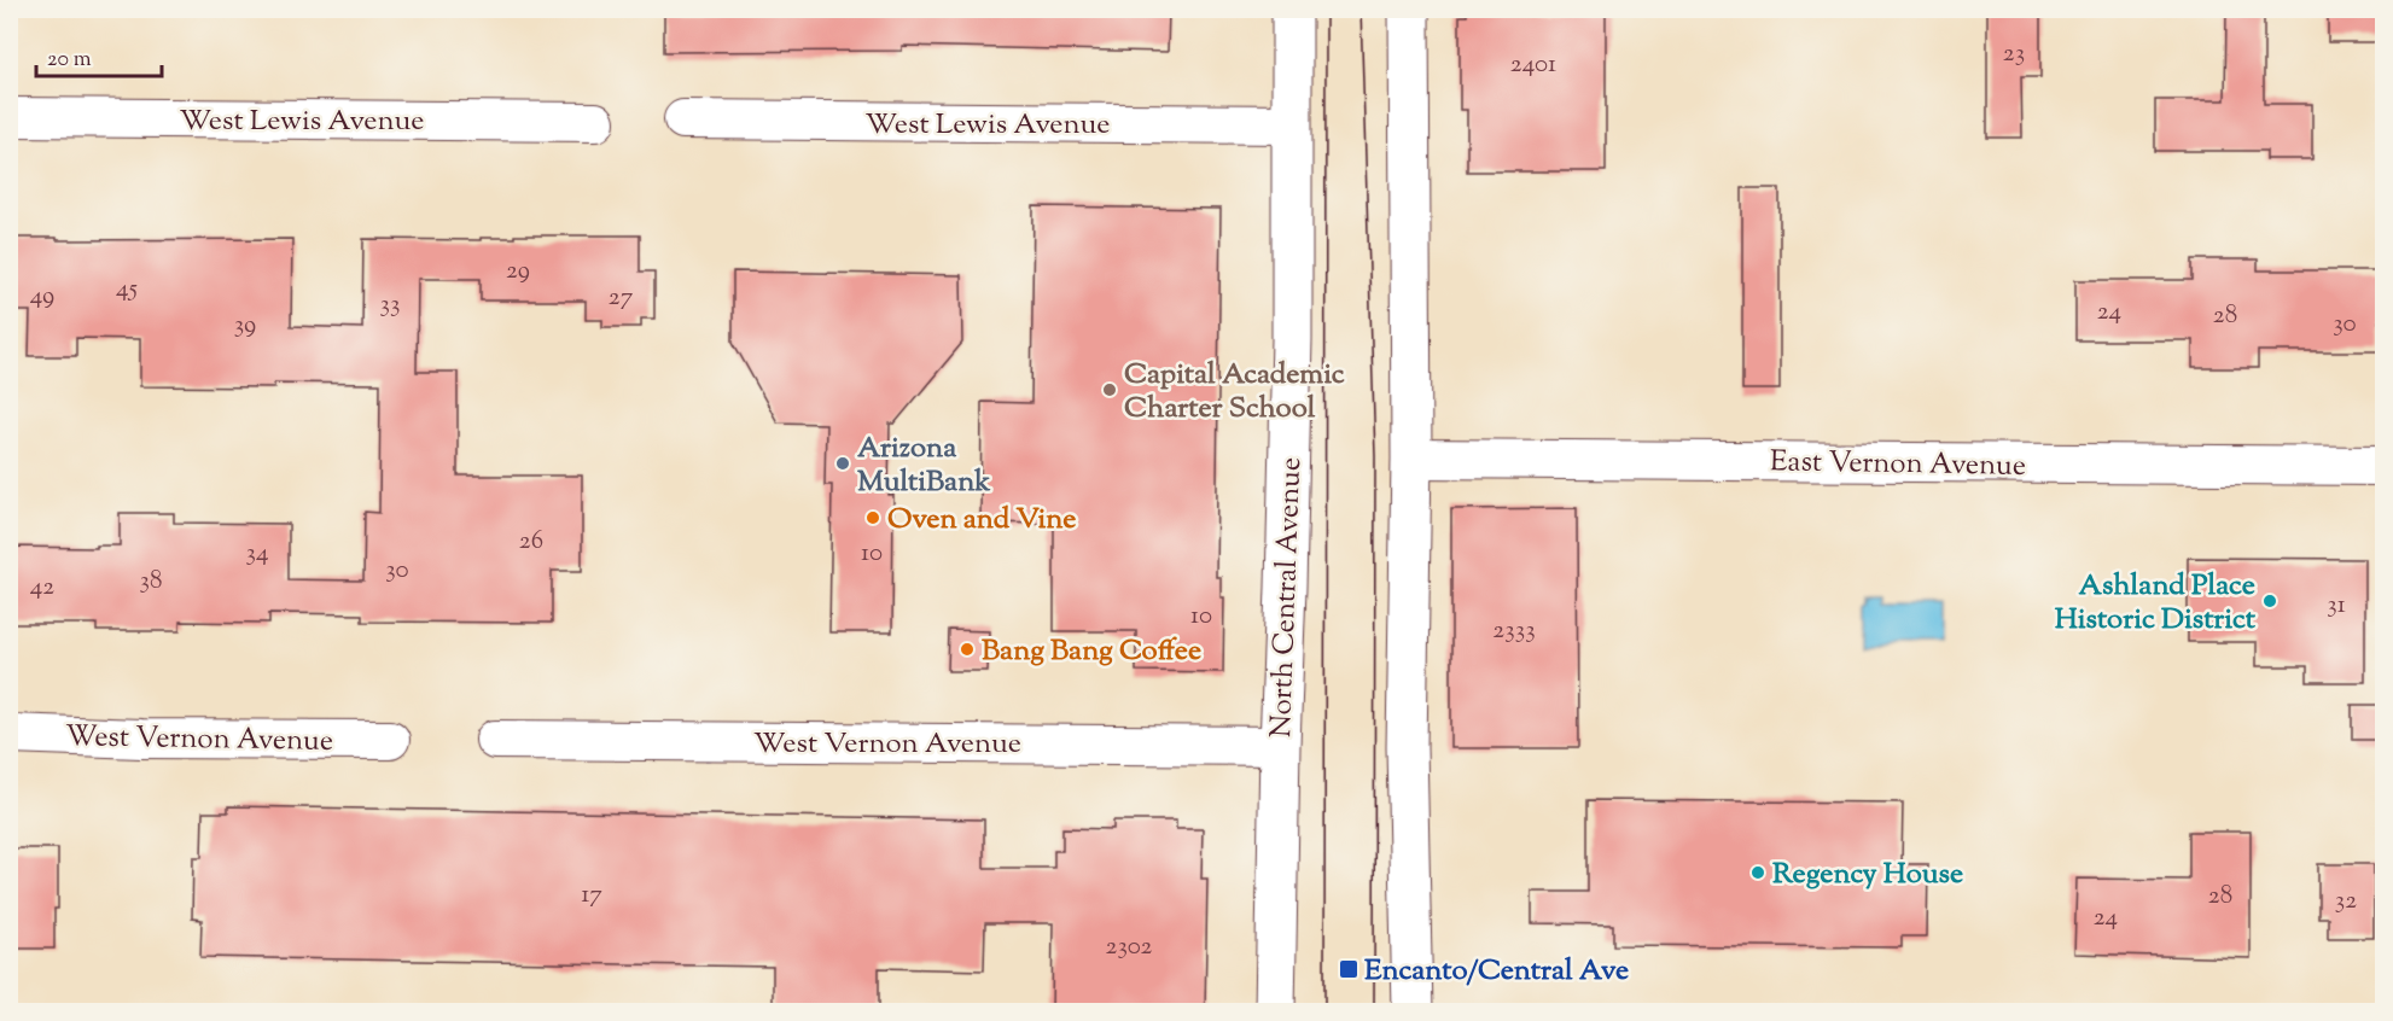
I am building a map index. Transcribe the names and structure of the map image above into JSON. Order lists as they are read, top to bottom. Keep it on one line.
{"streets":{"main road":["North Central Avenue"],"street":["West Lewis Avenue","East Vernon Avenue","West Vernon Avenue"]},"crossings":[["West Lewis Avenue","North Central Avenue"],["North Central Avenue","West Vernon Avenue"]],"places":{"other":["Capital Academic Charter School","Arizona MultiBank","Oven and Vine","Ashland Place Historic District","Bang Bang Coffee","Regency House"],"transit":["Encanto/Central Ave"]},"house_numbers":["23","2401","29","45","49","27","33","24","28","30","39","26","34","10","30","38","42","31","10","2333","17","28","32","24","2302"],"scale_bar":"20 m"}
